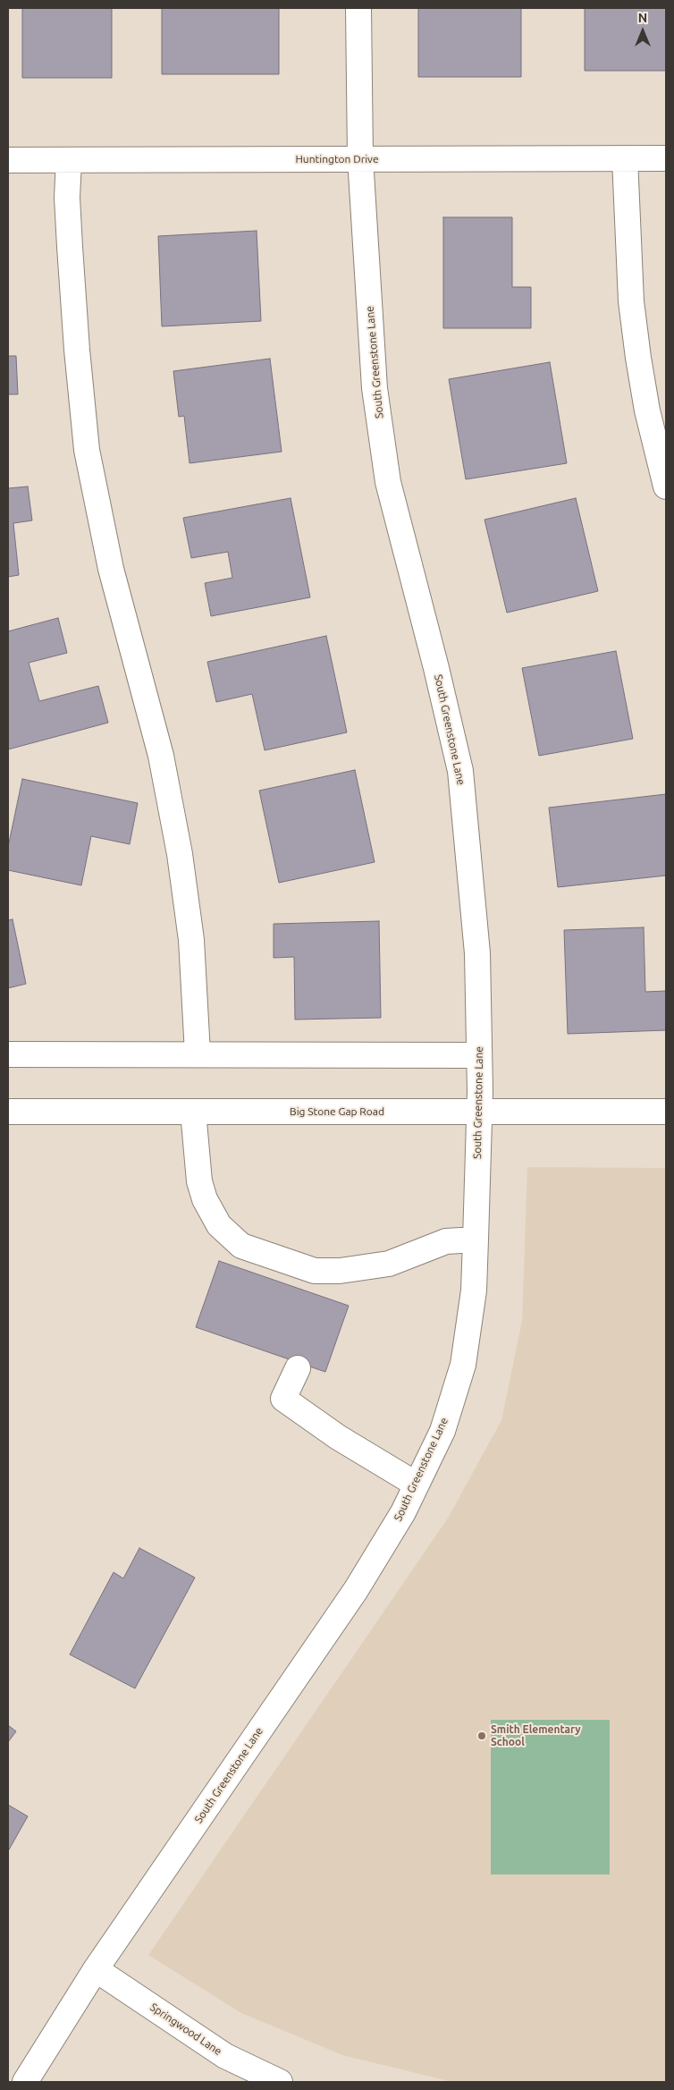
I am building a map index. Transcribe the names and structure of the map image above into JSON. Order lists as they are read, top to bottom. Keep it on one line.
{"streets":{"street":["Huntington Drive","South Greenstone Lane","Big Stone Gap Road","Springwood Lane"]},"crossings":[["Huntington Drive","South Greenstone Lane"],["South Greenstone Lane","Big Stone Gap Road"],["South Greenstone Lane","Springwood Lane"]],"places":["Smith Elementary School"],"north":"top"}
